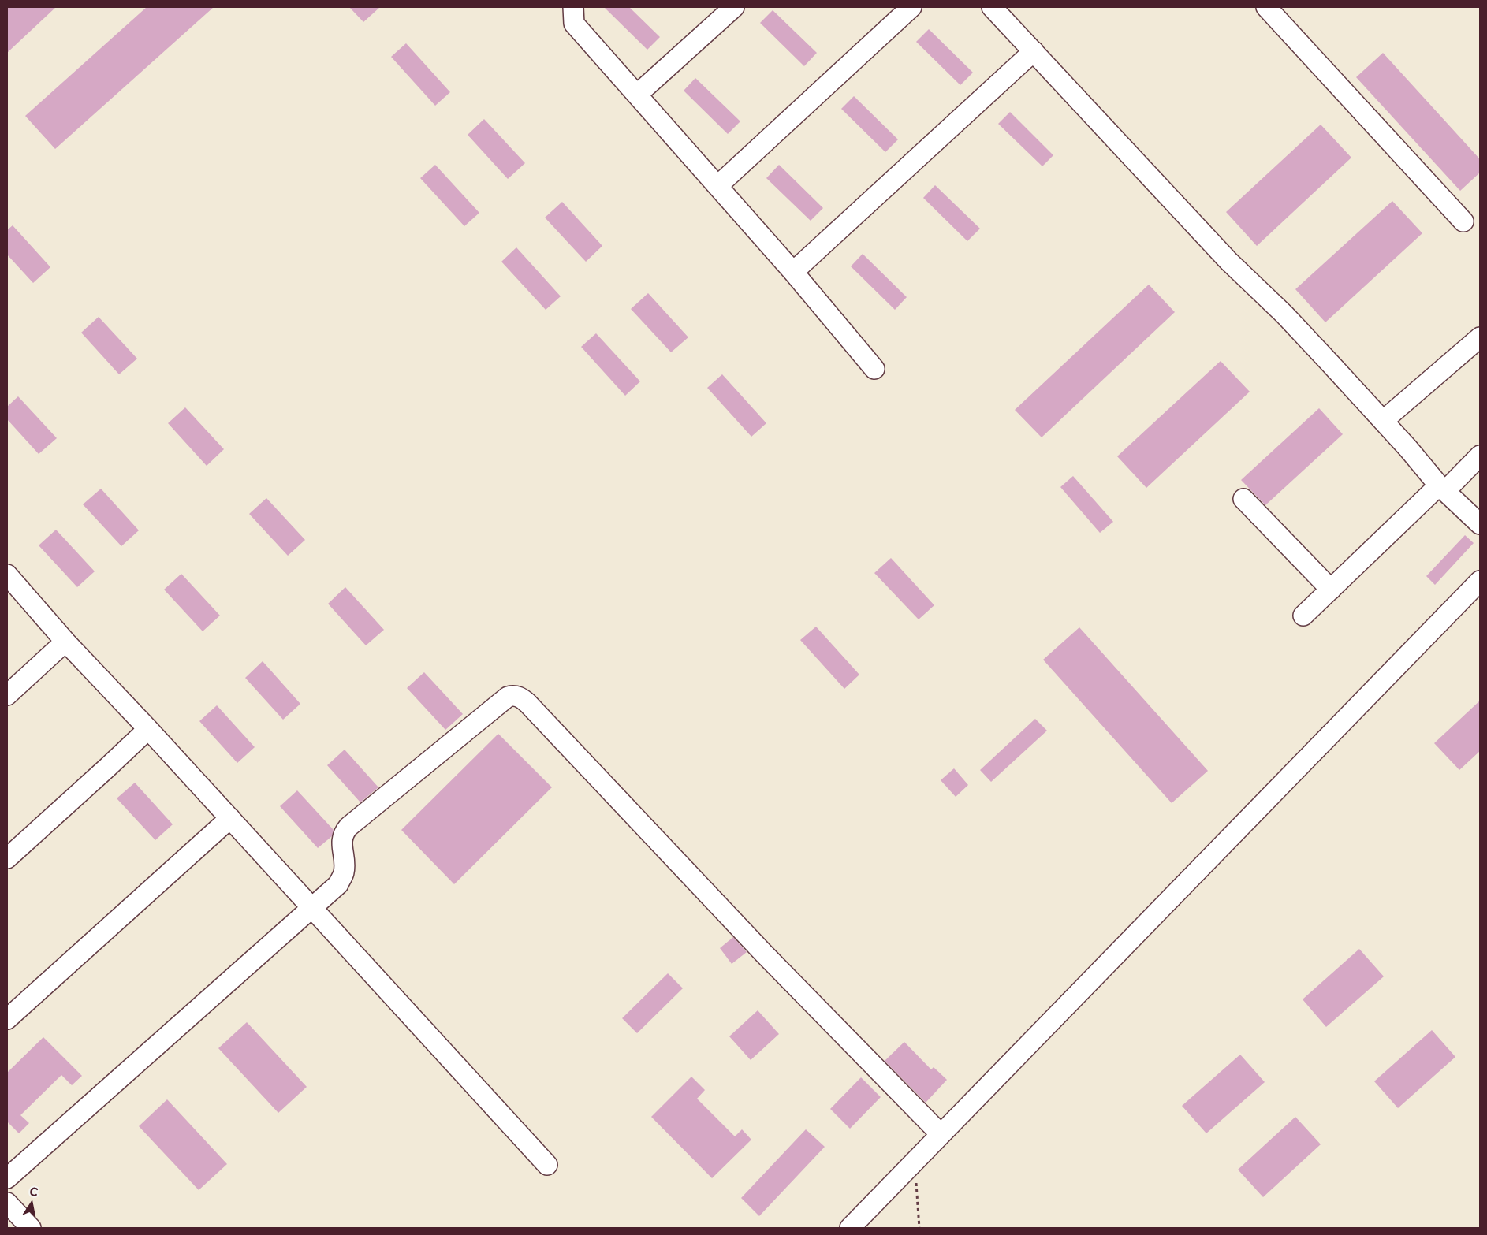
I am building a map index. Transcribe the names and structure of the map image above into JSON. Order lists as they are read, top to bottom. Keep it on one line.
{"north":"top"}
